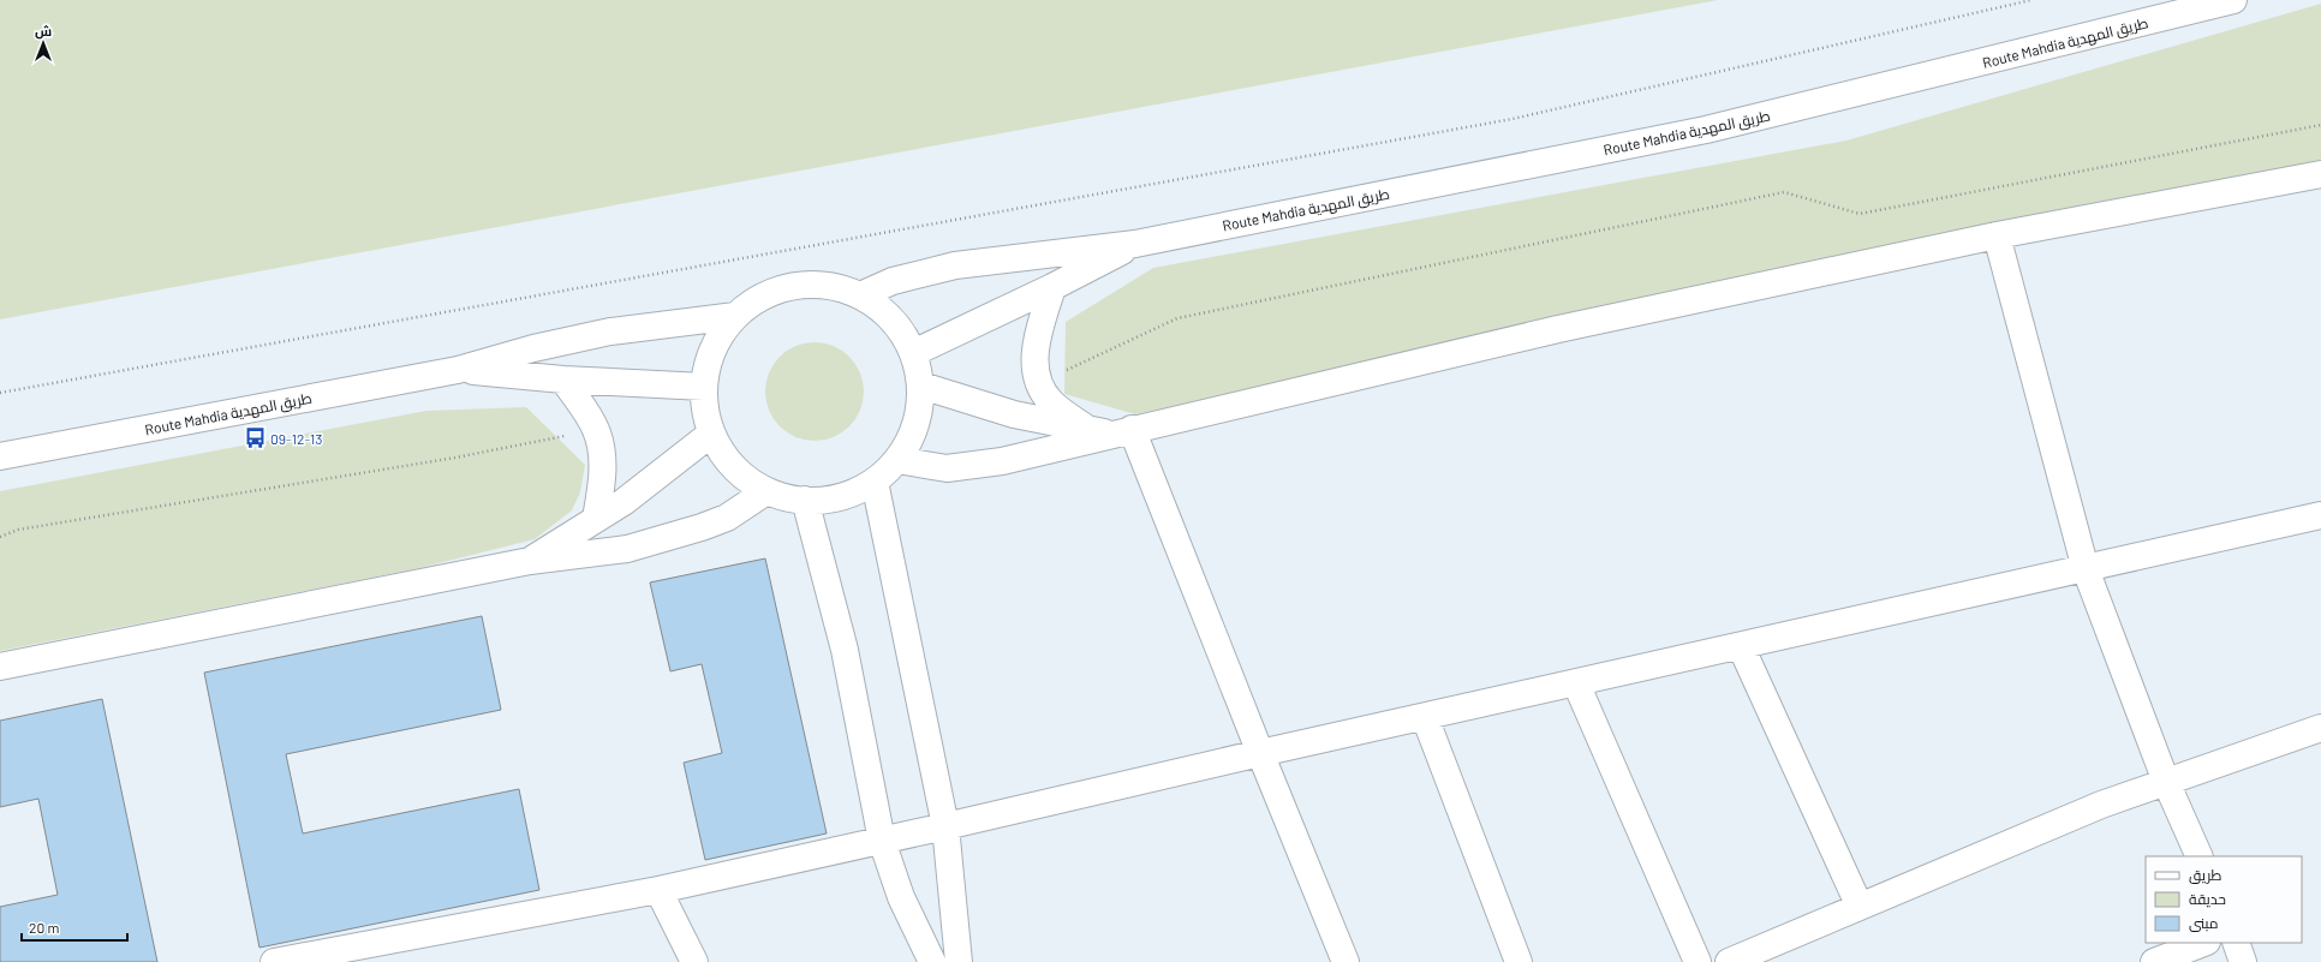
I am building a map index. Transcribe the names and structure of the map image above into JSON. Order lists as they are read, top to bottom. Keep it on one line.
{"streets":{"street":["Route Mahdia طريق المهدية"]},"places":{"bus stop":["09-12-13"]},"legend":["طريق","حديقة","مبنى"],"scale_bar":"20 m","north":"top"}
